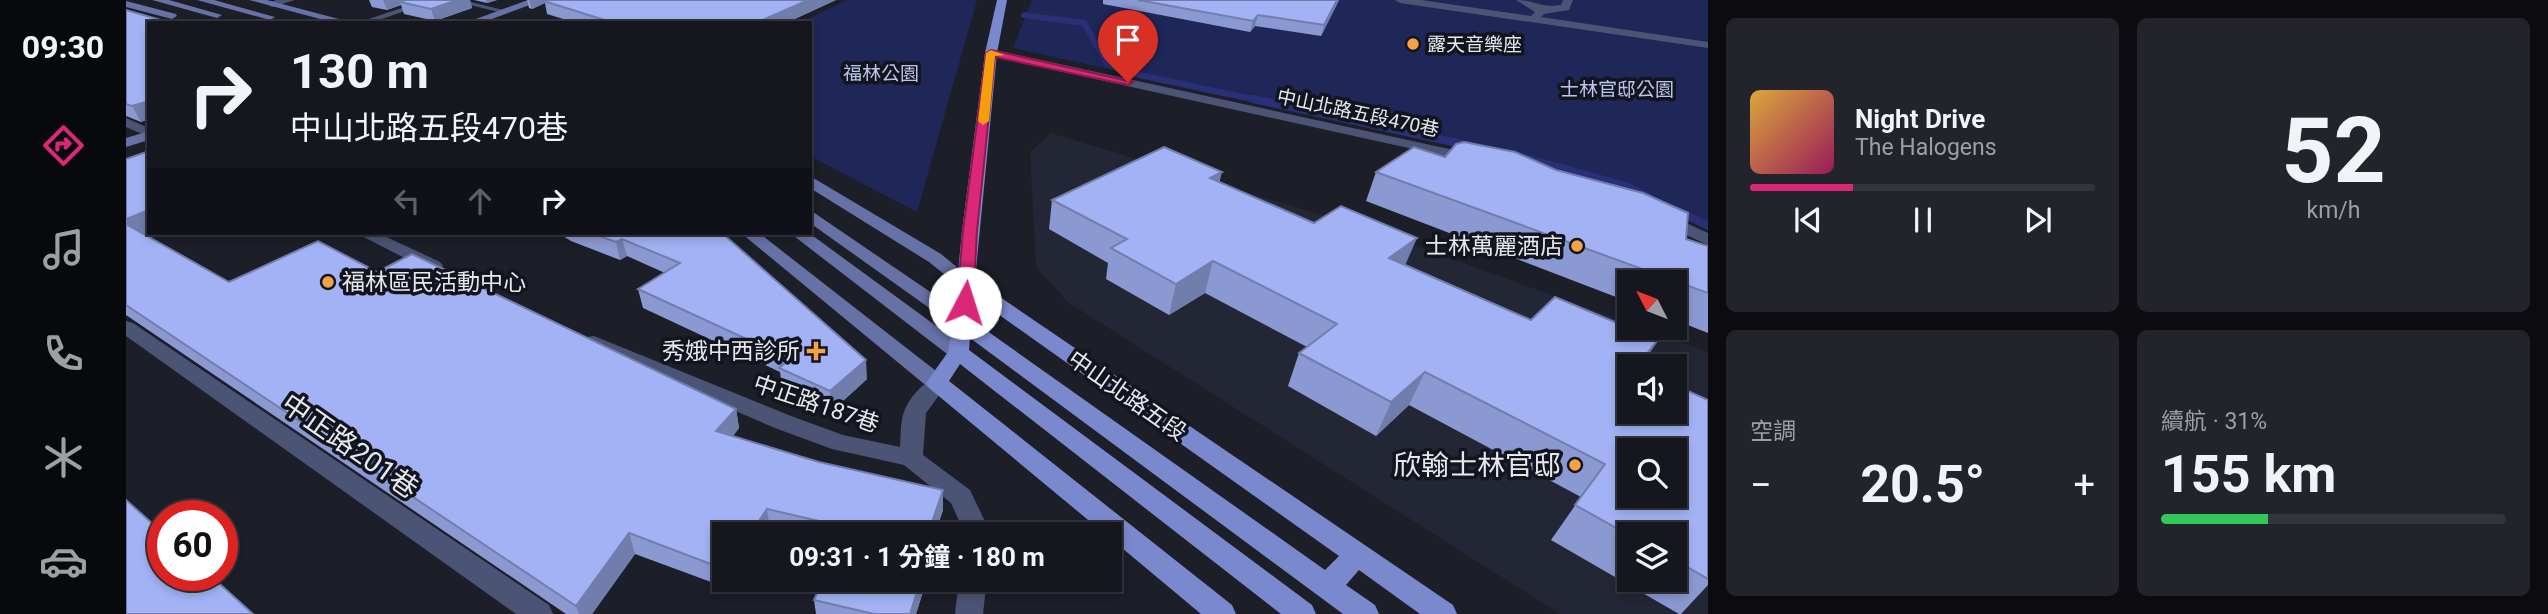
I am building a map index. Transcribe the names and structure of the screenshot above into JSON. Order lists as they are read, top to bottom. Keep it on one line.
{"streets":{"main road":["中山北路五段"],"street":["中山北路五段470巷","中正路187巷","中正路201巷"]},"parks":["福林公園","士林官邸公園"],"places":{"other":["露天音樂座","士林萬麗酒店","福林區民活動中心","欣翰士林官邸"],"health":["秀娥中西診所"]},"north":"top left","page":{"tabs":"09:30","tile":[["52","km/h"],"空調",["續航 · 31%","155 km"]],"turn":["130 m","中山北路五段470巷"],"song":["Night Drive","The Halogens"],"heat":["−","20.5°","+"],"limit":"60","trip":"09:31 · 1 分鐘 · 180 m"}}
